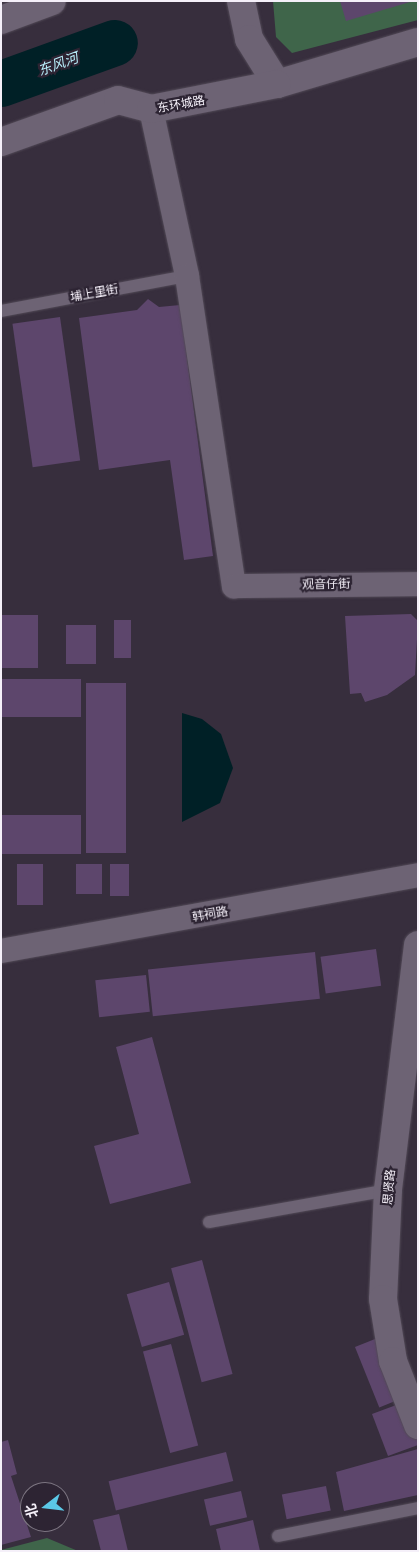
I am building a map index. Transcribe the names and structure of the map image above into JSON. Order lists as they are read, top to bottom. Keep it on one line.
{"streets":{"main road":["东环城路","思贤路"],"street":["观音仔街","韩祠路"],"lane":["埔上里街"]},"crossings":[["埔上里街","观音仔街"]],"water":["东风河"],"north":"left"}
